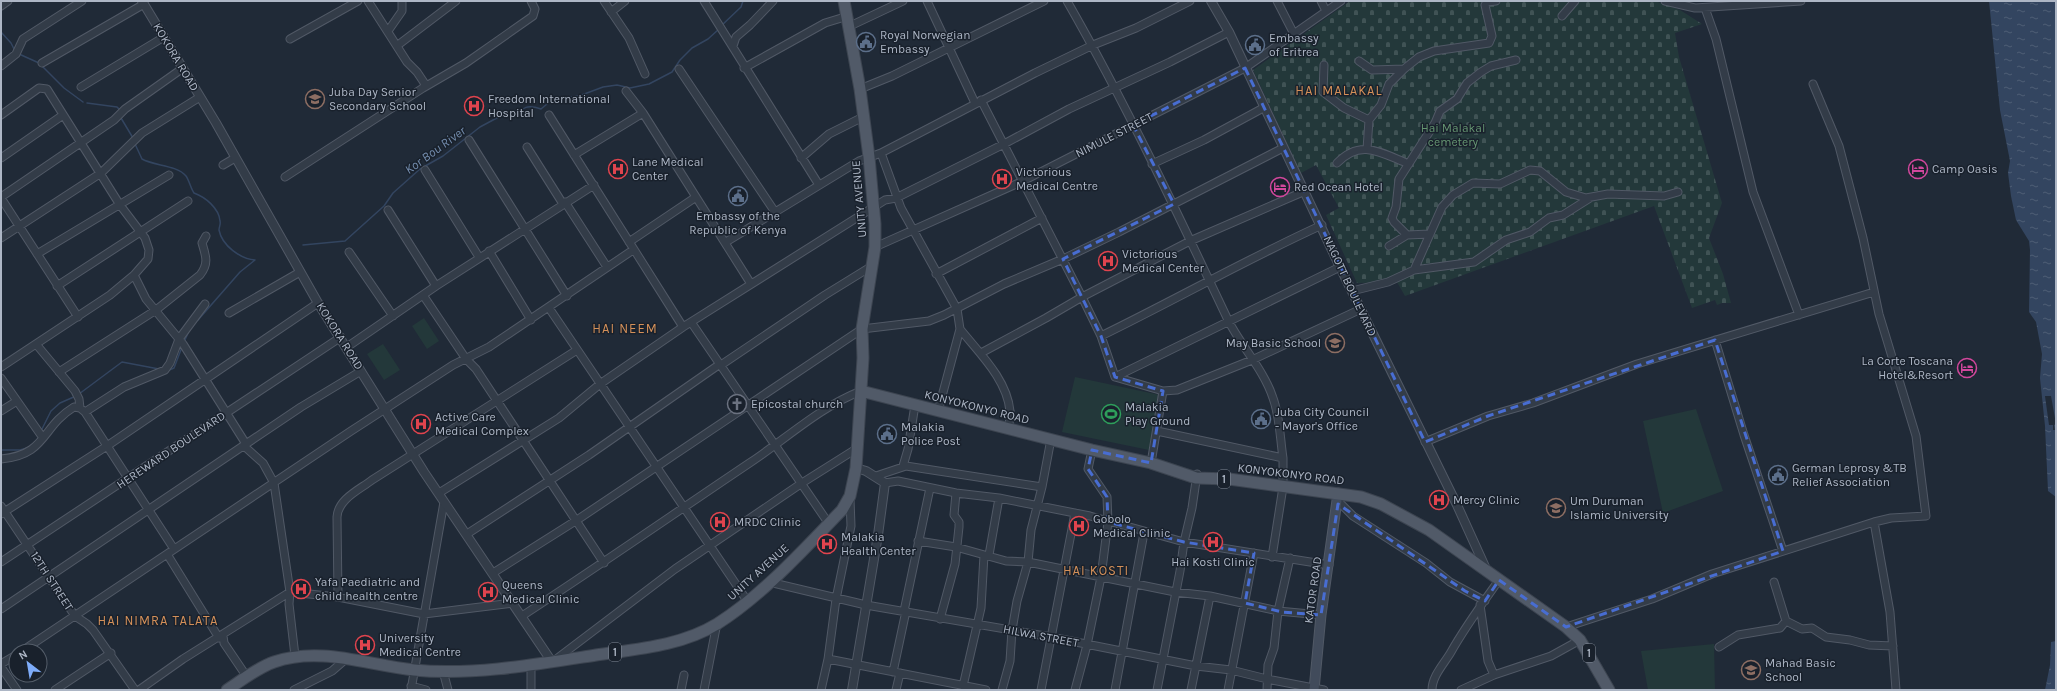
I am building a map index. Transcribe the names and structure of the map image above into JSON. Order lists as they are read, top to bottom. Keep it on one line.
{"streets":{"main road":["UNITY AVENUE","KONYOKONYO ROAD","1","KATOR ROAD"],"street":["KOKORA ROAD","NIMULE STREET","NAGOTT BOULEVARD","HEREWARD BOULEVARD","12TH STREET","HILWA STREET"]},"crossings":[["KOKORA ROAD","UNITY AVENUE"],["KOKORA ROAD","HEREWARD BOULEVARD"],["NIMULE STREET","UNITY AVENUE"],["NIMULE STREET","NAGOTT BOULEVARD"],["UNITY AVENUE","KONYOKONYO ROAD"],["UNITY AVENUE","HILWA STREET"],["NAGOTT BOULEVARD","KONYOKONYO ROAD"],["KONYOKONYO ROAD","KATOR ROAD"],["HEREWARD BOULEVARD","12TH STREET"],["KATOR ROAD","HILWA STREET"]],"districts":["HAI MALAKAL","HAI NEEM","HAI KOSTI","HAI NIMRA TALATA"],"water":["Kor Bou River"],"parks":["Hai Malakal cemetery"],"places":{"public building":["Royal Norwegian Embassy","Embassy of Eritrea","Embassy of the Republic of Kenya","Juba City Council - Mayor's Office","Malakia Police Post","German Leprosy &TB Relief Association"],"school or university":["Juba Day Senior Secondary School","May Basic School","Um Duruman Islamic University","Mahad Basic School"],"hospital":["Freedom International Hospital","Lane Medical Center","Victorious Medical Centre","Victorious Medical Center","Active Care Medical Complex","Mercy Clinic","MRDC Clinic","Gobolo Medical Clinic","Hai Kosti Clinic","Malakia Health Center","Yafa Paediatric and child health centre","Queens Medical Clinic","University Medical Centre"],"hotel":["Camp Oasis","Red Ocean Hotel","La Corte Toscana Hotel&Resort"],"church":["Epicostal church"],"sports":["Malakia Play Ground"]},"north":"top left"}
